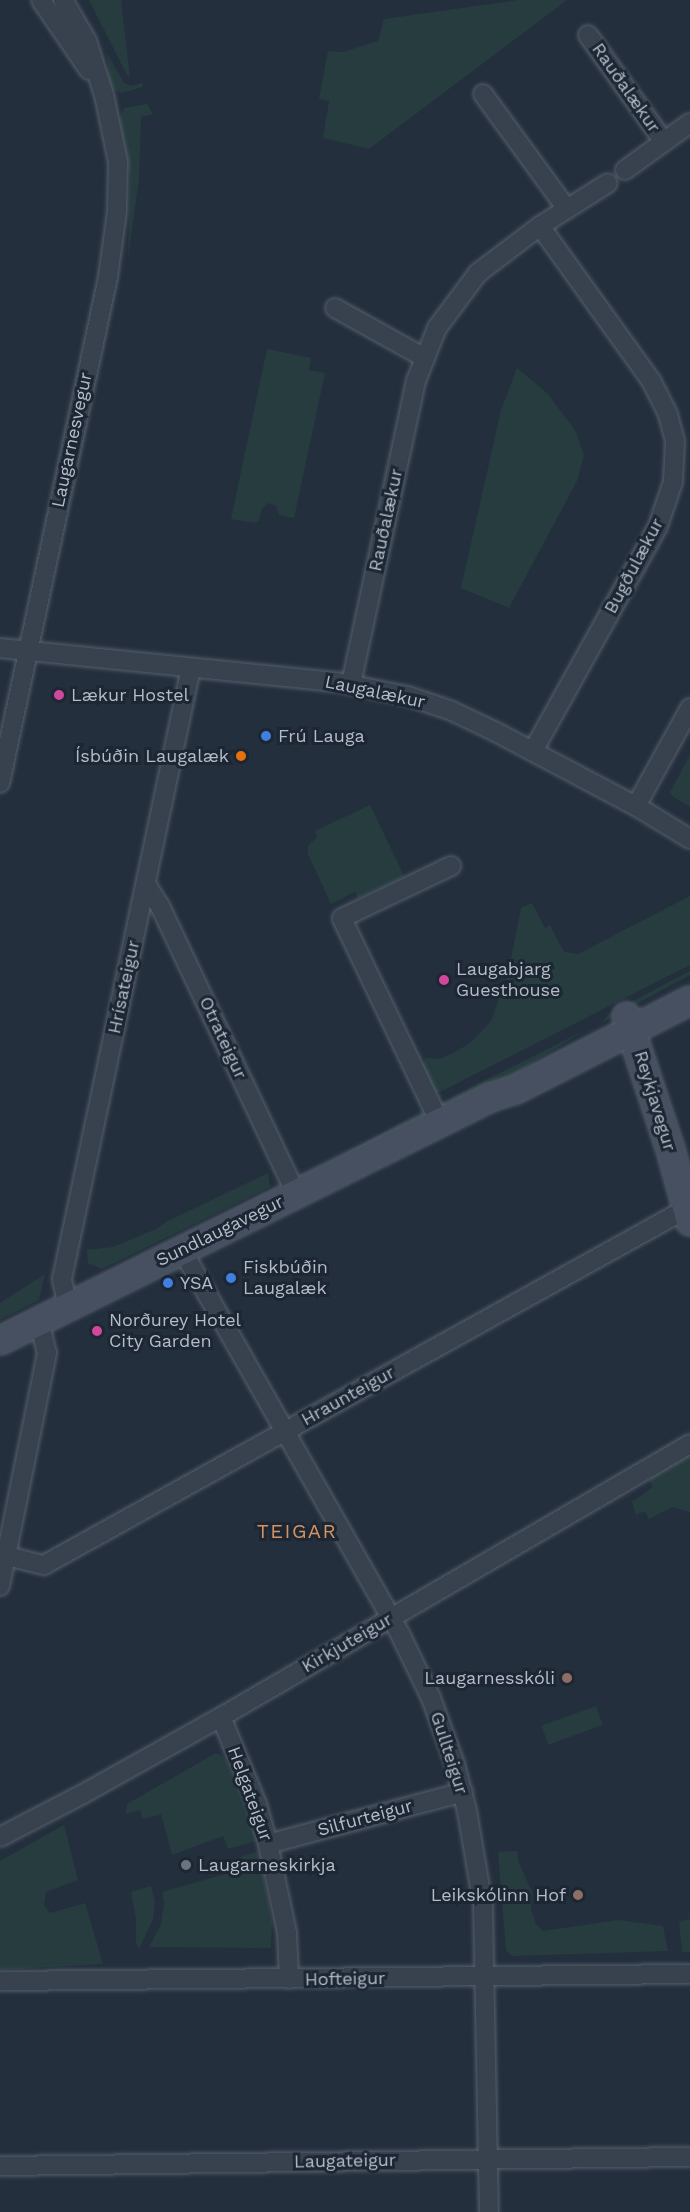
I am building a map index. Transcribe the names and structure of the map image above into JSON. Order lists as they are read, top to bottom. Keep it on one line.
{"streets":{"street":["Rauðalækur","Laugarnesvegur","Bugðulækur","Laugalækur","Hrísateigur","Otrateigur","Reykjavegur","Sundlaugavegur","Hraunteigur","Kirkjuteigur","Gullteigur","Helgateigur","Silfurteigur","Hofteigur","Laugateigur"]},"crossings":[["Rauðalækur","Bugðulækur"],["Rauðalækur","Laugalækur"],["Laugarnesvegur","Laugalækur"],["Bugðulækur","Laugalækur"],["Laugalækur","Hrísateigur"],["Hrísateigur","Otrateigur"],["Hrísateigur","Sundlaugavegur"],["Otrateigur","Sundlaugavegur"],["Reykjavegur","Sundlaugavegur"],["Reykjavegur","Hraunteigur"],["Sundlaugavegur","Gullteigur"],["Hraunteigur","Gullteigur"],["Kirkjuteigur","Gullteigur"],["Kirkjuteigur","Helgateigur"],["Gullteigur","Silfurteigur"],["Gullteigur","Hofteigur"],["Gullteigur","Laugateigur"],["Helgateigur","Silfurteigur"],["Helgateigur","Hofteigur"]],"districts":["TEIGAR"],"places":["Lækur Hostel","Frú Lauga","Ísbúðin Laugalæk","Laugabjarg Guesthouse","Fiskbúðin Laugalæk","YSA","Norðurey Hotel City Garden","Laugarnesskóli","Laugarneskirkja","Leikskólinn Hof"]}
